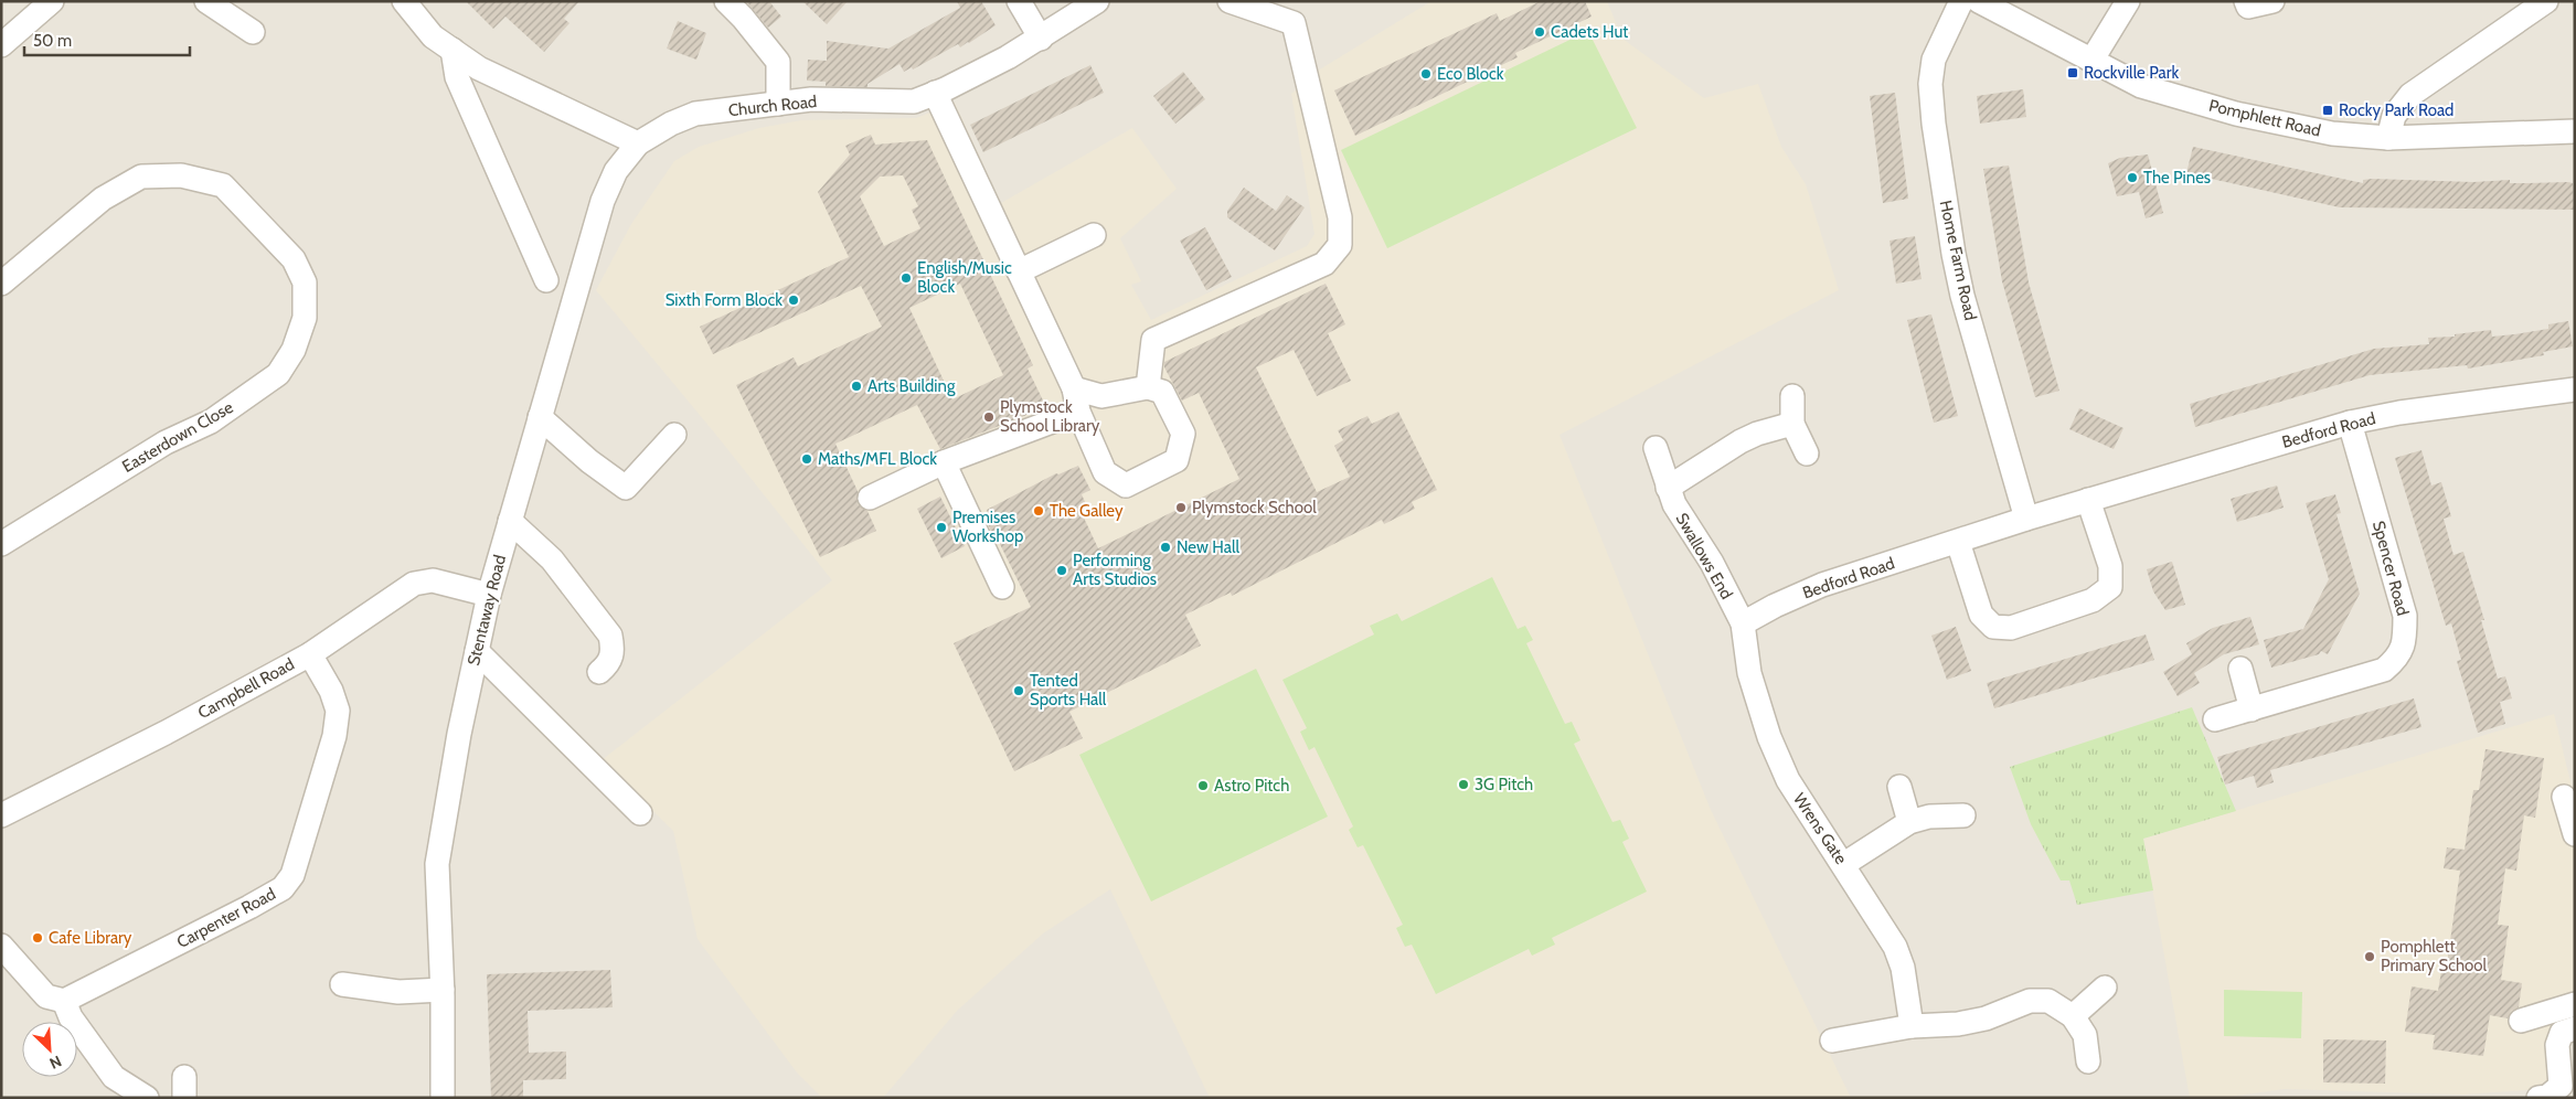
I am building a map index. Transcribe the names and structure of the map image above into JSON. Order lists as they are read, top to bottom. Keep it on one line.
{"streets":{"street":["Church Road","Pomphlett Road","Home Farm Road","Bedford Road","Easterdown Close","Swallows End","Spencer Road","Stentaway Road","Campbell Road","Wrens Gate","Carpenter Road"]},"crossings":[["Church Road","Stentaway Road"],["Home Farm Road","Bedford Road"],["Bedford Road","Swallows End"],["Bedford Road","Spencer Road"],["Bedford Road","Wrens Gate"],["Swallows End","Wrens Gate"],["Stentaway Road","Campbell Road"],["Campbell Road","Carpenter Road"]],"places":{"other":["Cadets Hut","Eco Block","The Pines","English/Music Block","Sixth Form Block","Arts Building","Plymstock School Library","Maths/MFL Block","Plymstock School","The Galley","Premises Workshop","New Hall","Performing Arts Studios","Tented Sports Hall","3G Pitch","Astro Pitch","Cafe Library","Pomphlett Primary School"],"transit":["Rockville Park","Rocky Park Road"]},"scale_bar":"50 m","north":"bottom right"}
